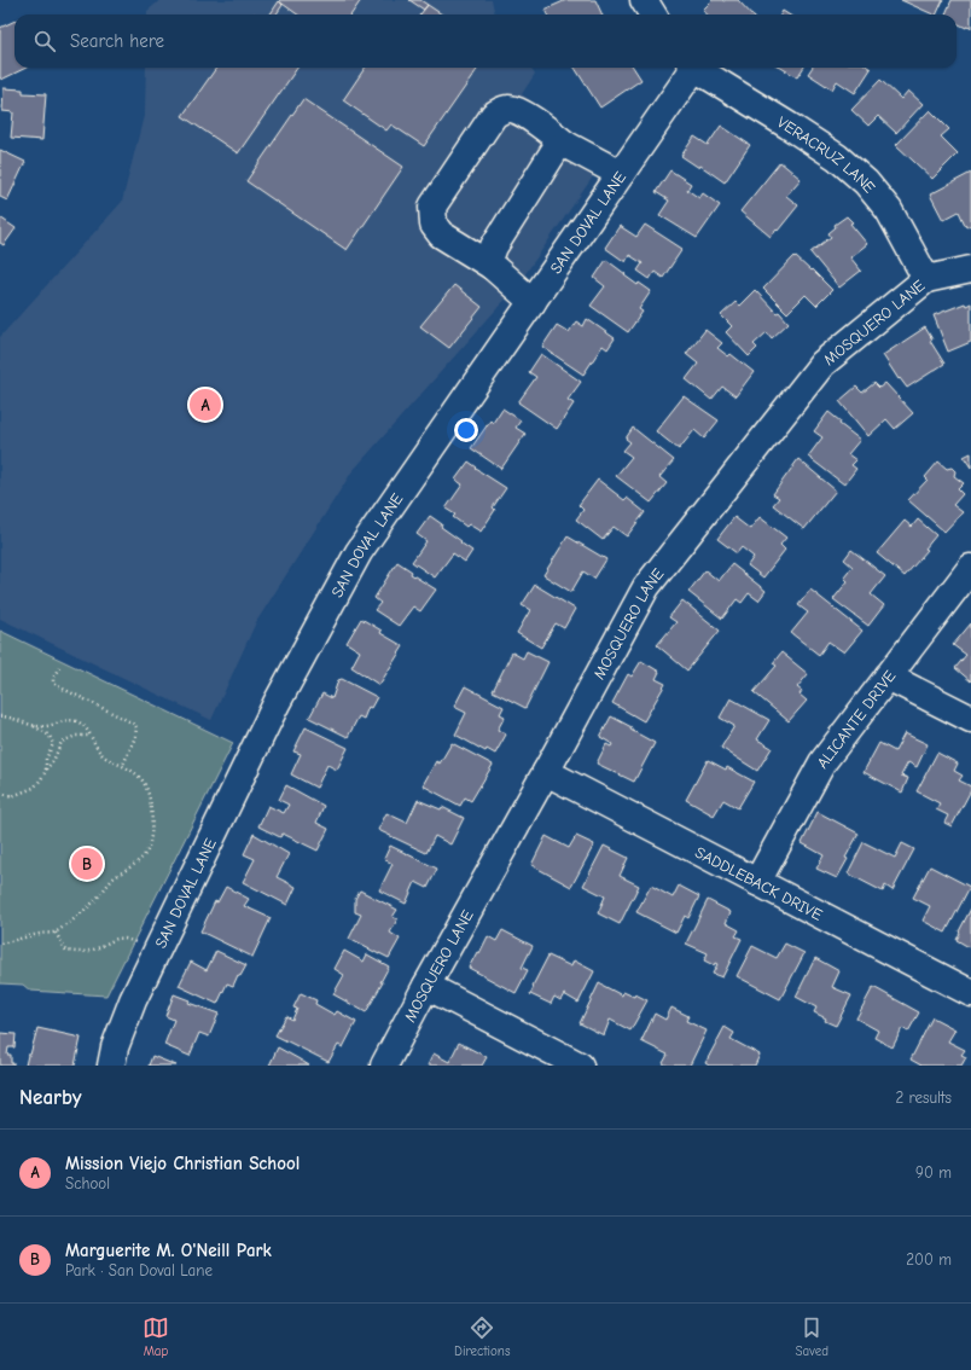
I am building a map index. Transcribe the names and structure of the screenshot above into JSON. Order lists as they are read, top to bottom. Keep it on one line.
{"streets":{"street":["VERACRUZ LANE","SAN DOVAL LANE","MOSQUERO LANE","ALICANTE DRIVE","SADDLEBACK DRIVE"]},"crossings":[["VERACRUZ LANE","MOSQUERO LANE"],["MOSQUERO LANE","SADDLEBACK DRIVE"],["ALICANTE DRIVE","SADDLEBACK DRIVE"]],"page":{"search":"Search here","pins":["A","B"],"heading":["Nearby","2 results"],"list":[{"mark":"A","name":"Mission Viejo Christian School","note":"School","value":"90 m"},{"mark":"B","name":"Marguerite M. O'Neill Park","note":"Park · San Doval Lane","value":"200 m"}],"nav":["Map","Directions","Saved"]}}
